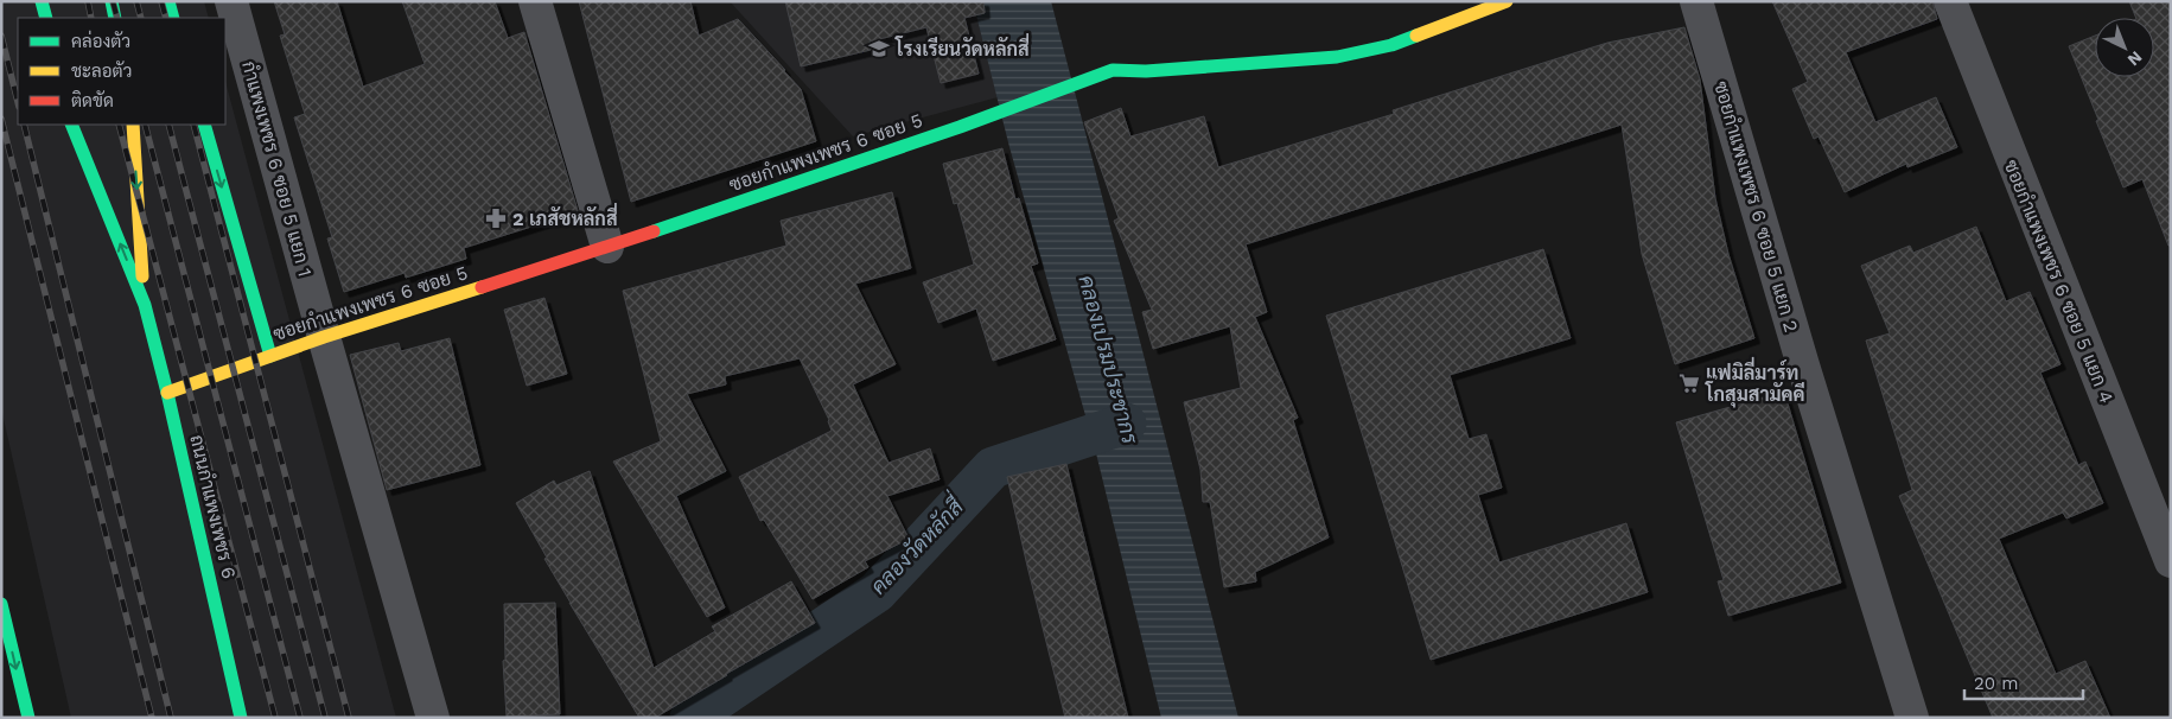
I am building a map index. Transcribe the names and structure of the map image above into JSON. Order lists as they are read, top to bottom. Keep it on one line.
{"streets":{"street":["ซอยกำแพงเพชร 6 ซอย 5","กำแพงเพชร 6 ซอย 5 แยก 1","ซอยกำแพงเพชร 6 ซอย 5 แยก 2","ซอยกำแพงเพชร 6 ซอย 5 แยก 4","ถนนกำแพงเพชร 6"]},"crossings":[["ซอยกำแพงเพชร 6 ซอย 5","กำแพงเพชร 6 ซอย 5 แยก 1"],["ซอยกำแพงเพชร 6 ซอย 5","ถนนกำแพงเพชร 6"]],"water":["คลองเปรมประชากร","คลองวัดหลักสี่"],"places":{"school or university":["โรงเรียนวัดหลักสี่"],"pharmacy":["2 เภสัชหลักสี่"],"supermarket":["แฟมิลี่มาร์ท โกสุมสามัคคี"]},"legend":["คล่องตัว","ชะลอตัว","ติดขัด"],"scale_bar":"20 m","north":"bottom right"}
